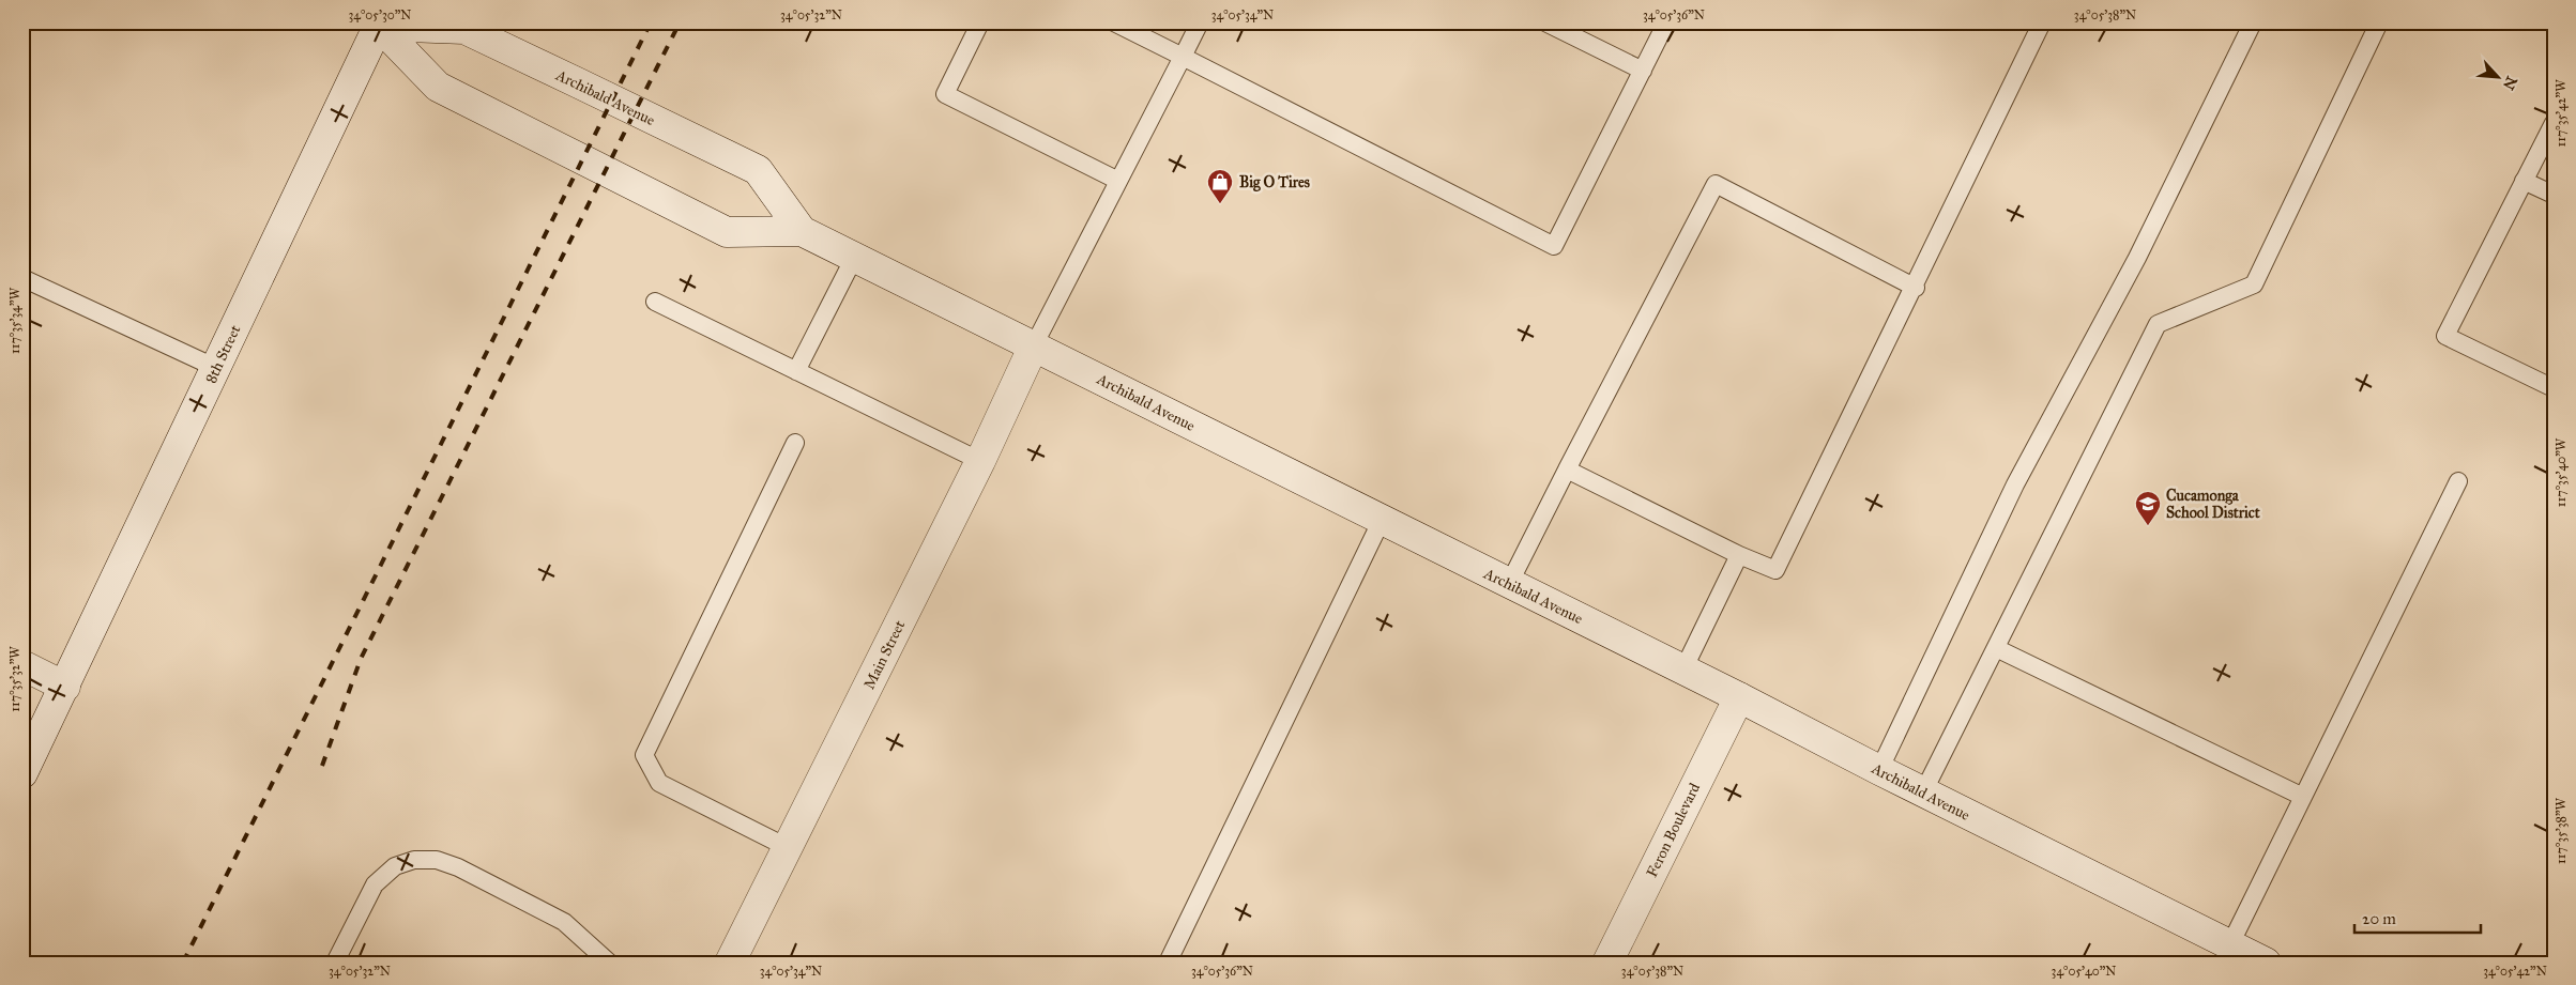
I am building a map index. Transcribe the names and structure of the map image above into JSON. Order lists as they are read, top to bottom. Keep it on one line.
{"streets":{"main road":["Archibald Avenue","8th Street","Main Street","Feron Boulevard"]},"crossings":[["Archibald Avenue","8th Street"],["Archibald Avenue","Main Street"],["Archibald Avenue","Feron Boulevard"]],"places":{"shop":["Big O Tires"],"school or university":["Cucamonga School District"]},"scale_bar":"20 m","north":"bottom right","coordinates":["34°05'30\"N","34°05'32\"N","34°05'34\"N","34°05'36\"N","34°05'38\"N","117°35'42\"W","117°35'34\"W","117°35'40\"W","117°35'32\"W","117°35'38\"W","34°05'40\"N","34°05'42\"N"]}
